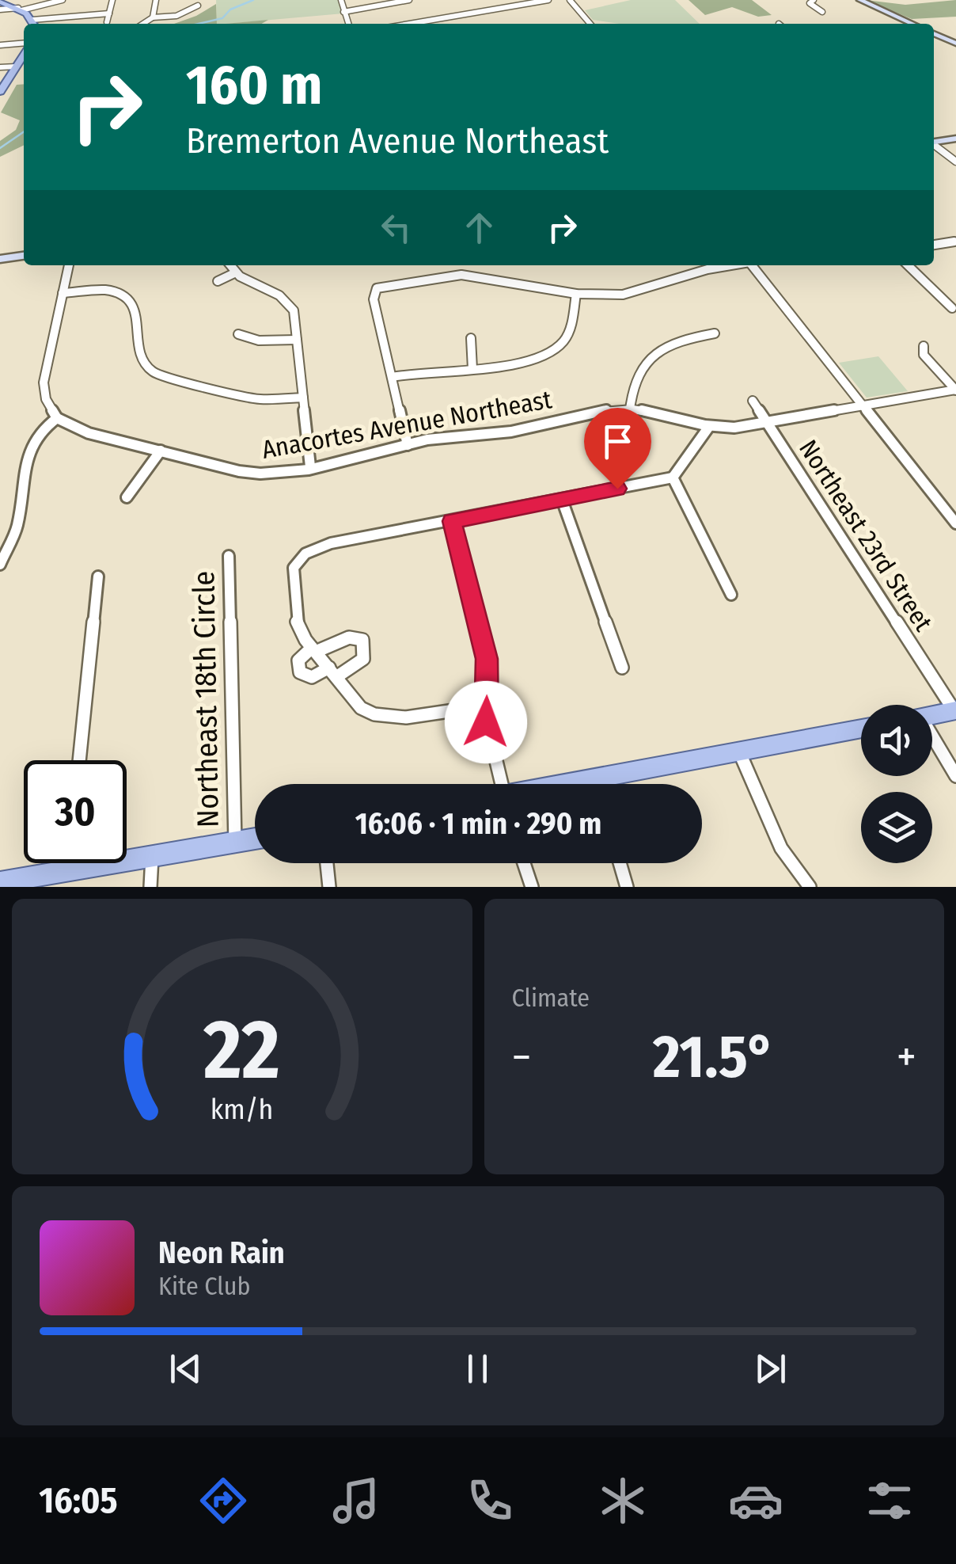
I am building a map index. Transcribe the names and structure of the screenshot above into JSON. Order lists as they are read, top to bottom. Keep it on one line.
{"streets":{"street":["Anacortes Avenue Northeast","Northeast 23rd Street","Northeast 18th Circle"]},"crossings":[["Anacortes Avenue Northeast","Northeast 23rd Street"]],"page":{"turn":["160 m","Bremerton Avenue Northeast"],"limit":"30","trip":"16:06 · 1 min · 290 m","tile":"Climate","heat":["−","21.5°","+"],"song":["Neon Rain","Kite Club"],"tabs":"16:05","gauge":["22","km/h"]}}
